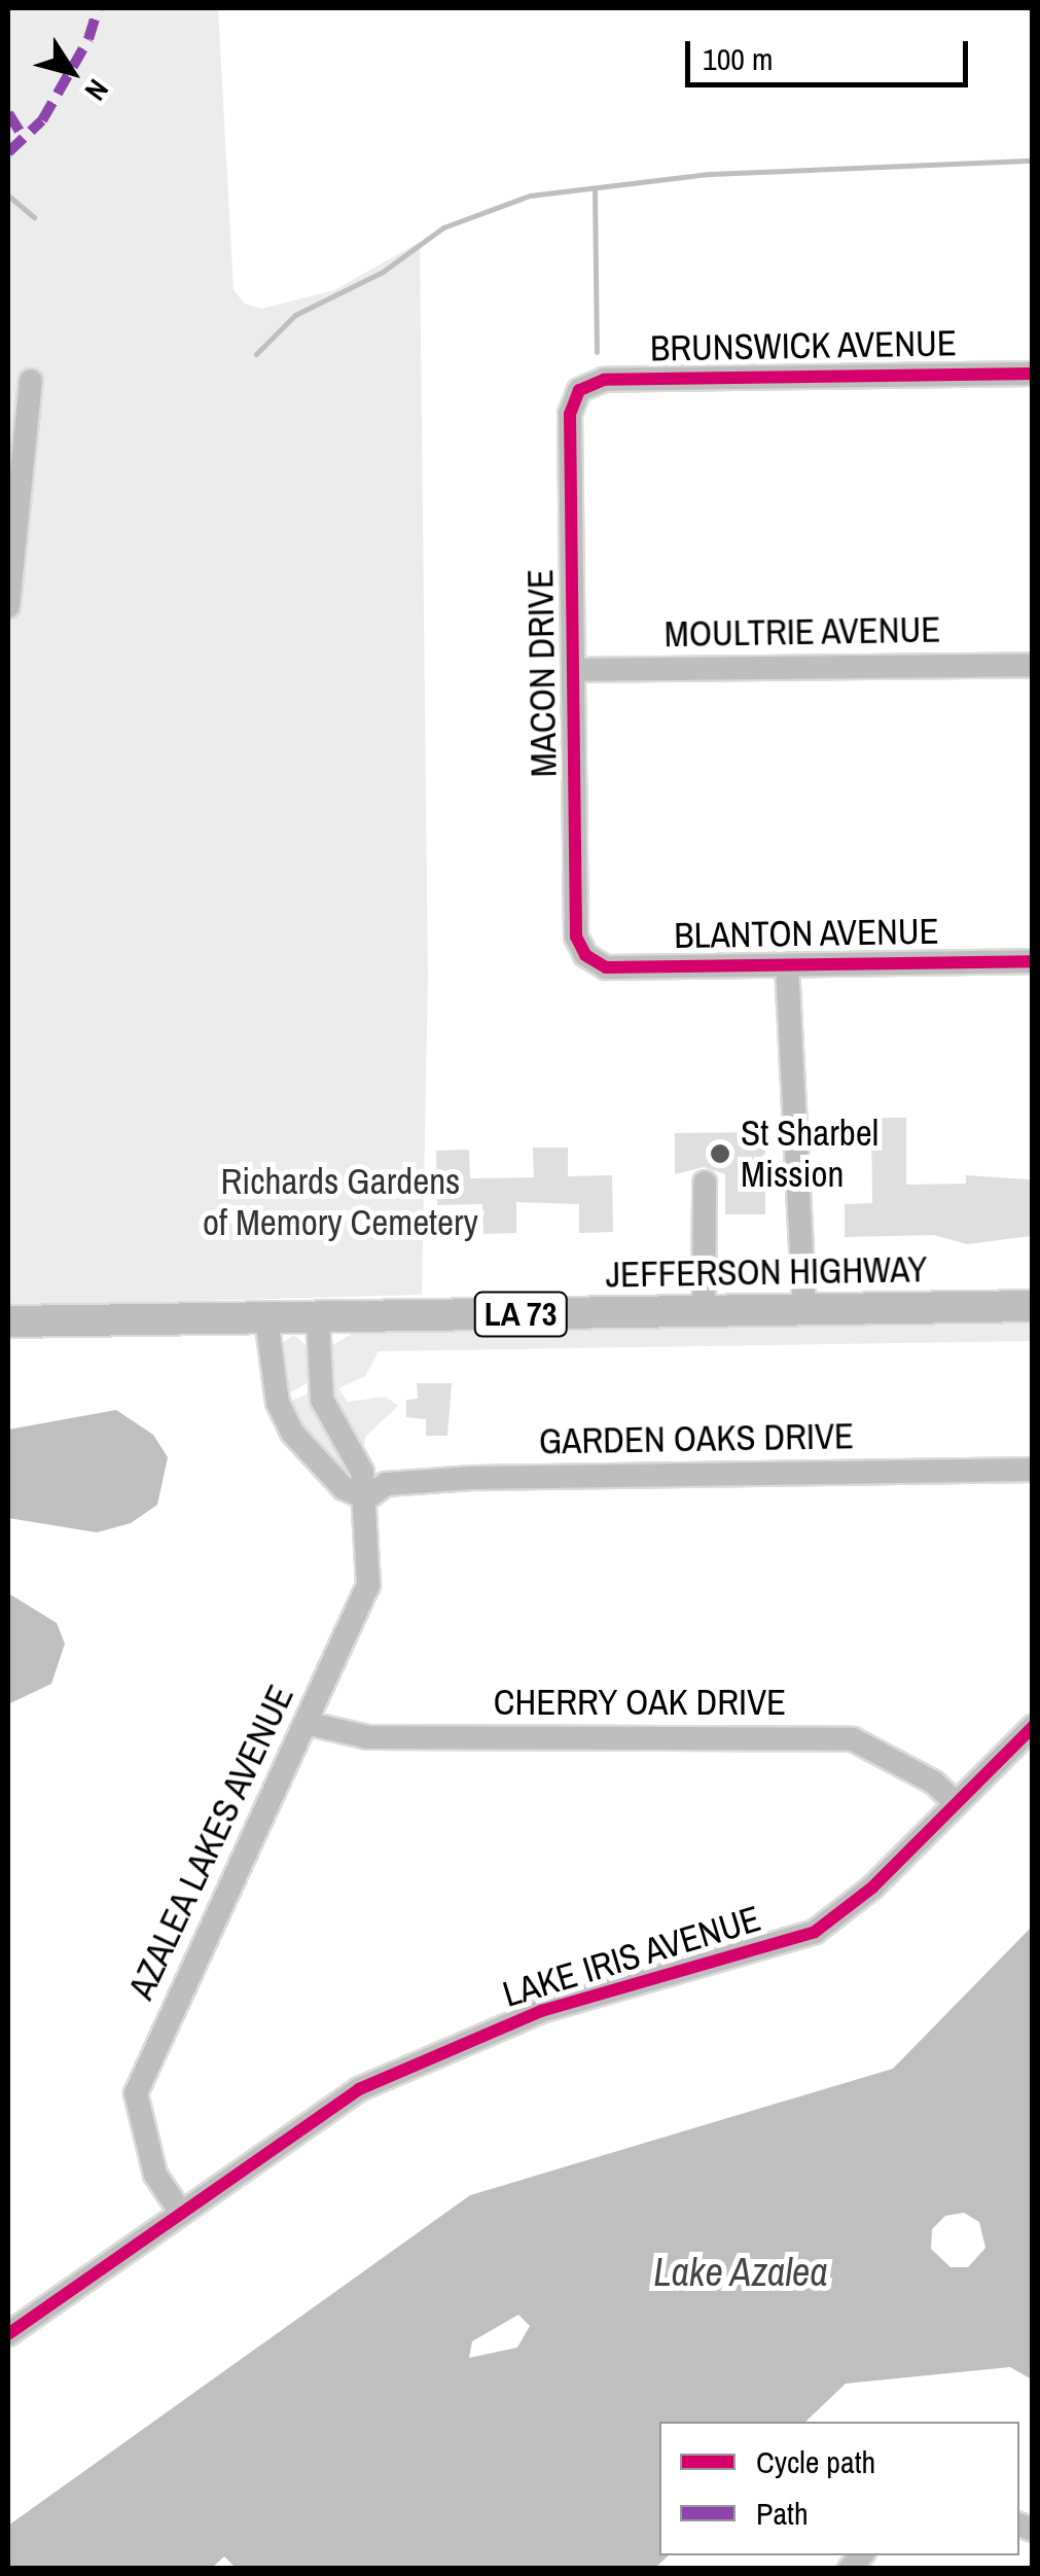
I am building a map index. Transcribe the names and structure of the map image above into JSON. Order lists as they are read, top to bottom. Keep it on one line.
{"streets":{"main road":["JEFFERSON HIGHWAY","LA 73"],"street":["BRUNSWICK AVENUE","MOULTRIE AVENUE","MACON DRIVE","BLANTON AVENUE","GARDEN OAKS DRIVE","CHERRY OAK DRIVE","AZALEA LAKES AVENUE","LAKE IRIS AVENUE"]},"crossings":[["BRUNSWICK AVENUE","MACON DRIVE"],["MOULTRIE AVENUE","MACON DRIVE"],["MACON DRIVE","BLANTON AVENUE"],["JEFFERSON HIGHWAY","AZALEA LAKES AVENUE"],["GARDEN OAKS DRIVE","AZALEA LAKES AVENUE"],["CHERRY OAK DRIVE","AZALEA LAKES AVENUE"],["CHERRY OAK DRIVE","LAKE IRIS AVENUE"],["AZALEA LAKES AVENUE","LAKE IRIS AVENUE"]],"water":["Lake Azalea"],"parks":["Richards Gardens of Memory Cemetery"],"places":["St Sharbel Mission"],"legend":["Cycle path","Path"],"scale_bar":"100 m","north":"bottom right"}
